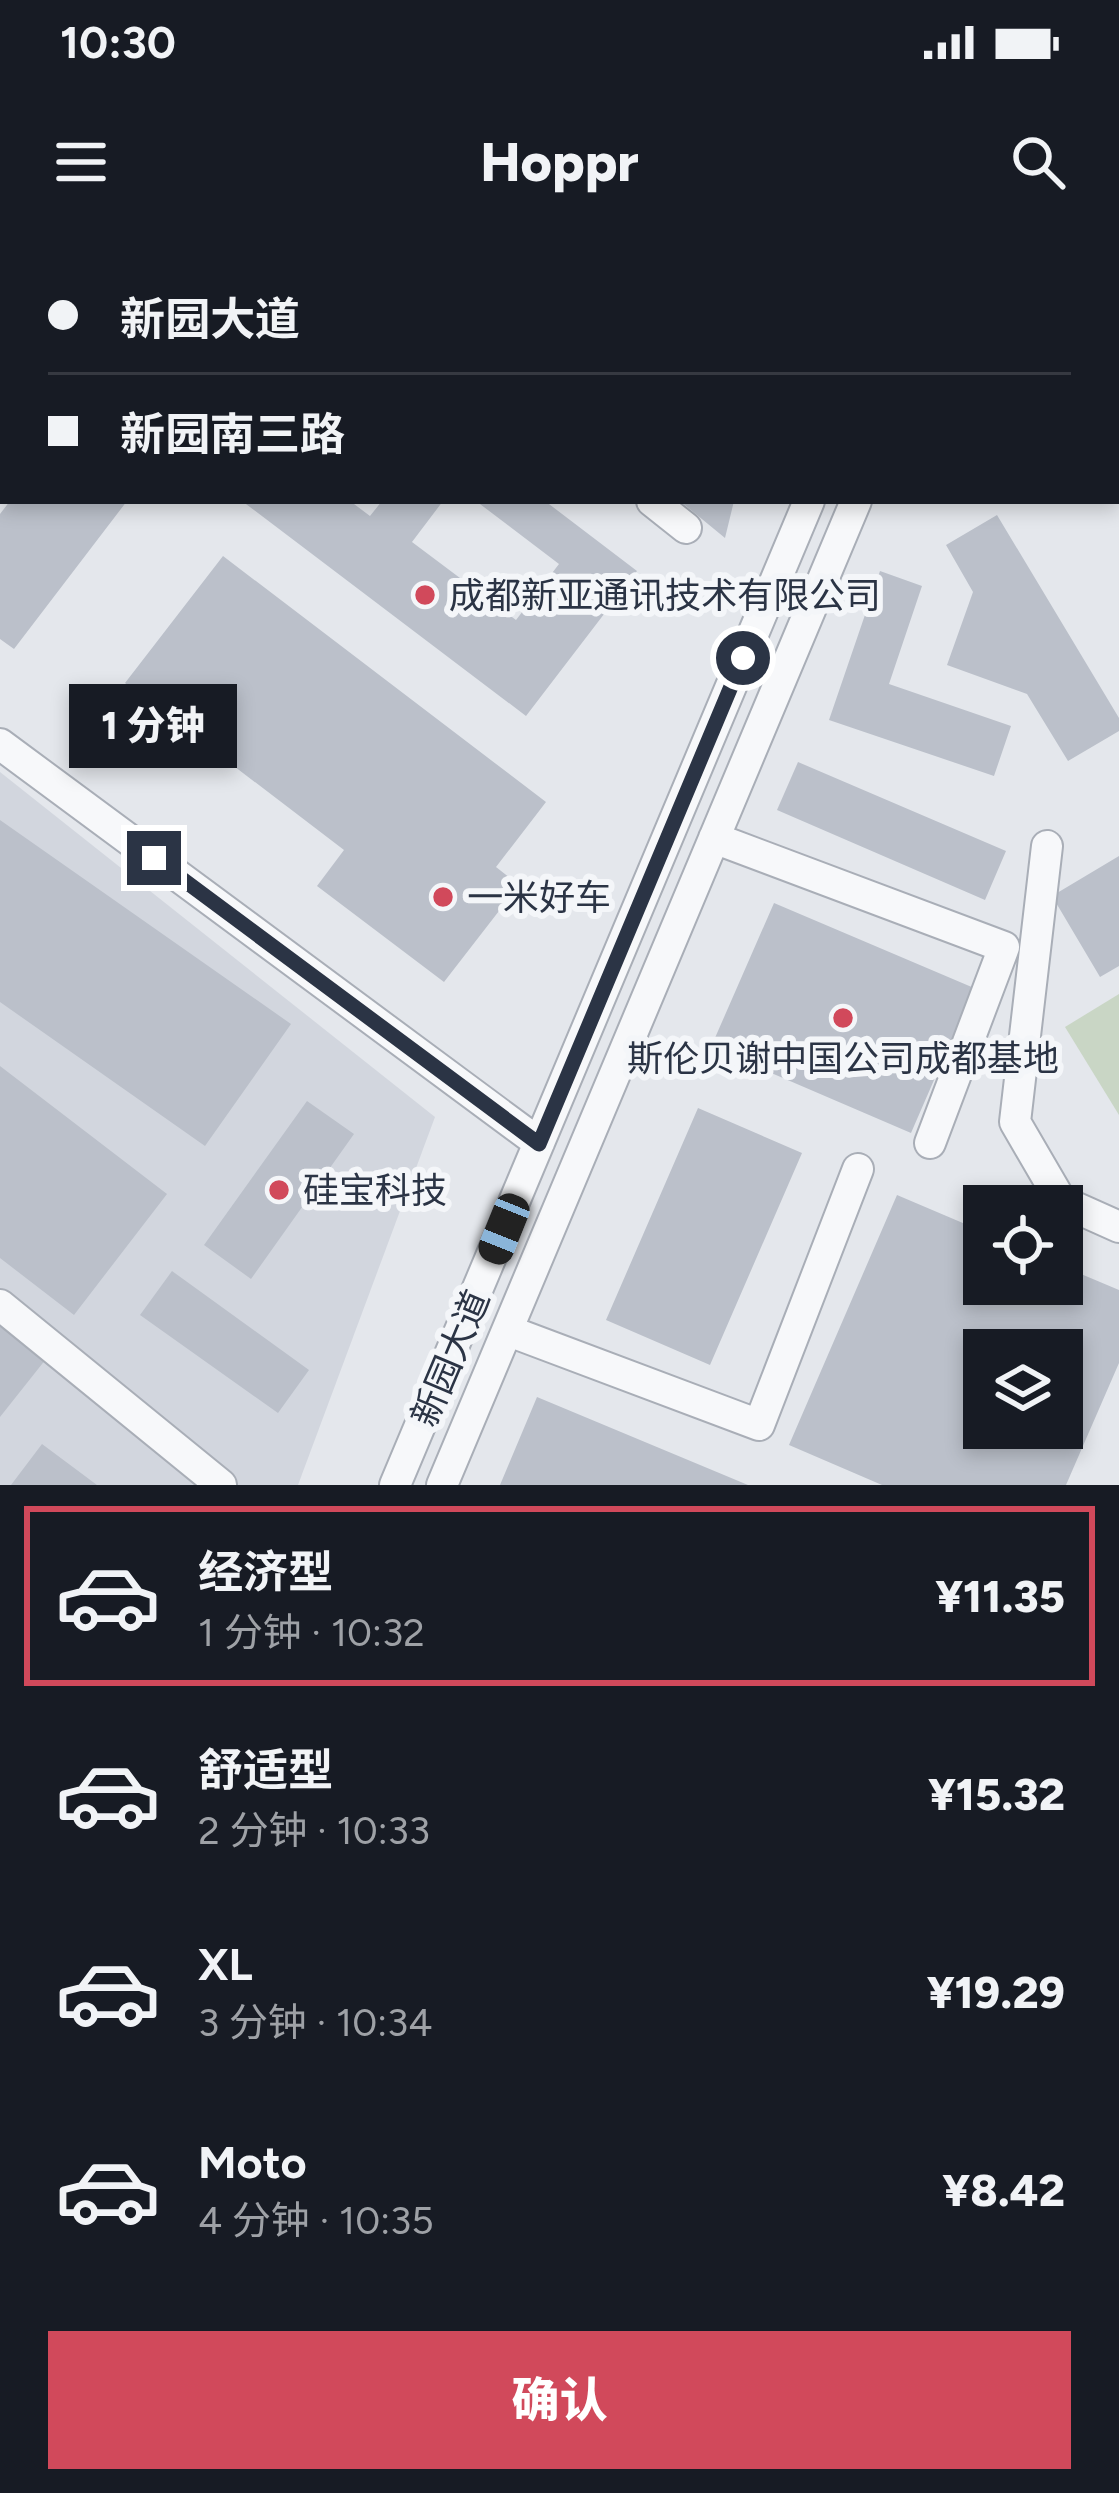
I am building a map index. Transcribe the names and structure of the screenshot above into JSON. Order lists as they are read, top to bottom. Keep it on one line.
{"streets":{"street":["新园大道"]},"places":["成都新亚通讯技术有限公司","一米好车","斯伦贝谢中国公司成都基地","硅宝科技"],"page":{"status":"10:30","header":"Hoppr","banner":["新园大道","新园南三路"],"bubble":"1 分钟","list":[{"name":"经济型","note":"1 分钟 · 10:32","value":"¥11.35"},{"name":"舒适型","note":"2 分钟 · 10:33","value":"¥15.32"},{"name":"XL","note":"3 分钟 · 10:34","value":"¥19.29"},{"name":"Moto","note":"4 分钟 · 10:35","value":"¥8.42"}],"buttons":"确认"}}
